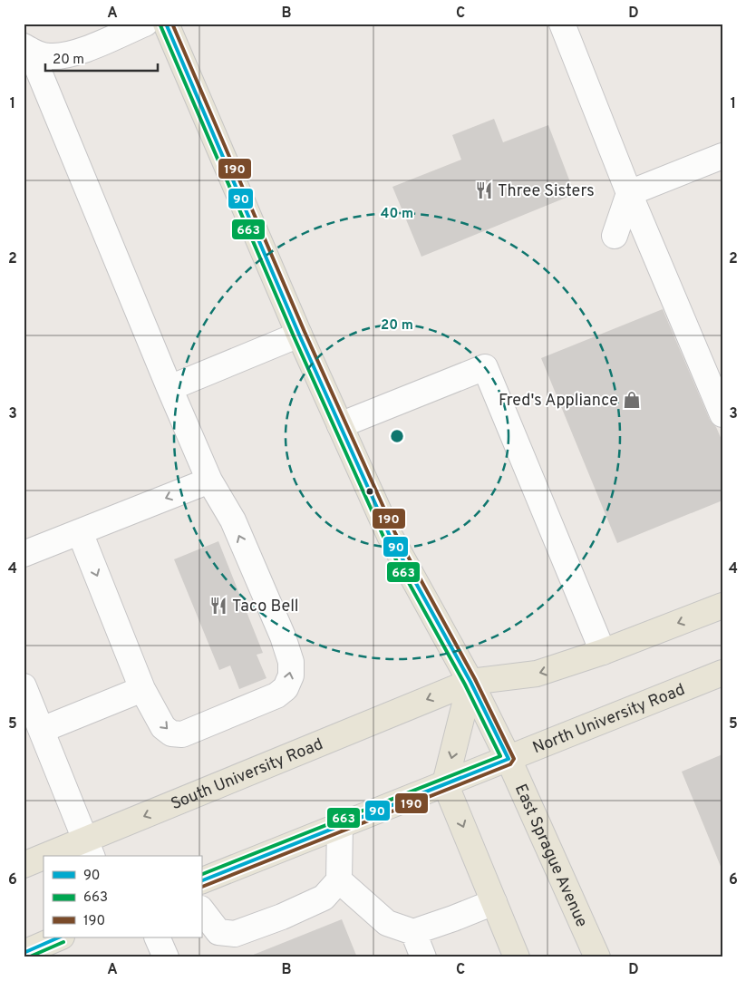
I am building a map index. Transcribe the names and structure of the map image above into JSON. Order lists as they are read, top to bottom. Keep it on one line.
{"streets":{"main road":["North University Road","South University Road","East Sprague Avenue"]},"crossings":[["North University Road","East Sprague Avenue"],["South University Road","East Sprague Avenue"]],"places":{"restaurant":["Three Sisters","Taco Bell"],"shop":["Fred's Appliance"]},"lines":["transit line 90","transit line 190","transit line 663"],"legend":["90","663","190"],"scale_bar":"20 m","grid":{"columns":["A","B","C","D"],"rows":["1","2","3","4","5","6"]},"rings":["40 m","20 m"]}
